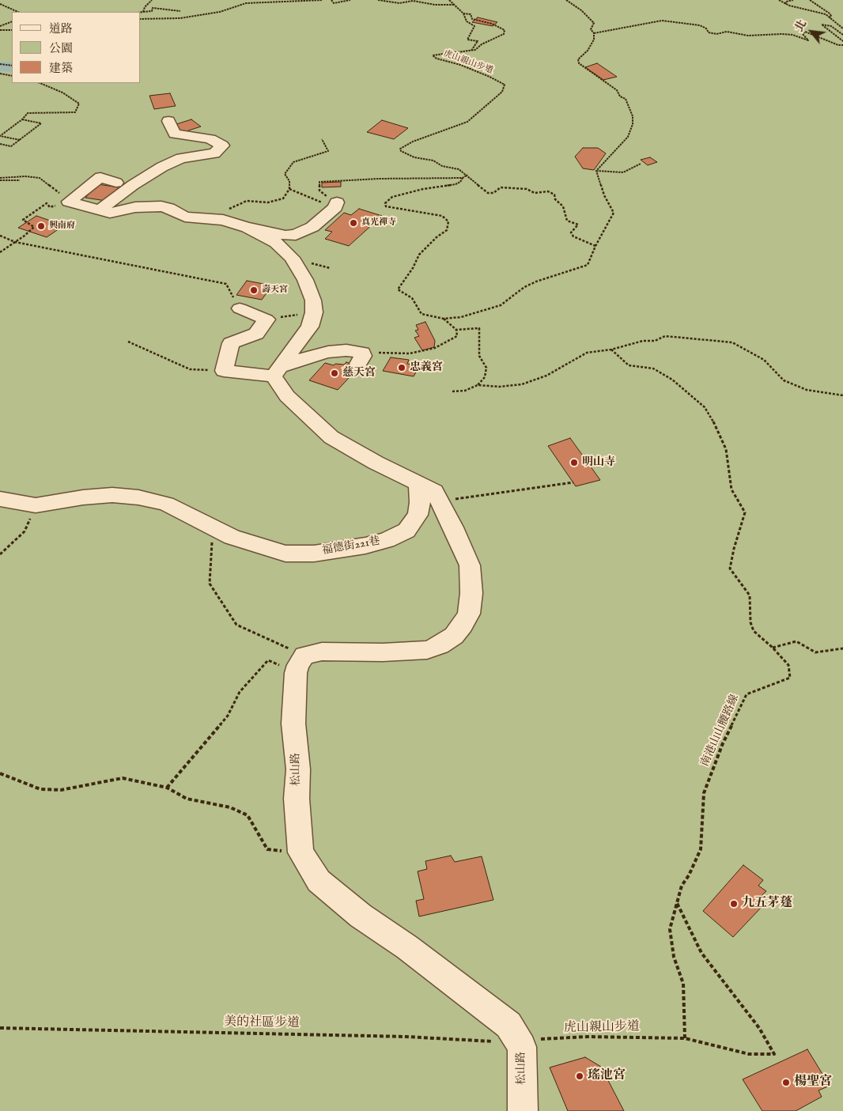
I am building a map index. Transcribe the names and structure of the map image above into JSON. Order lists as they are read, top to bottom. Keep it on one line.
{"streets":{"street":["福德街221巷","松山路"],"path":["虎山親山步道","南港山山腰路線","美的社區步道"]},"crossings":[["虎山親山步道","南港山山腰路線"],["虎山親山步道","松山路"],["虎山親山步道","美的社區步道"],["松山路","美的社區步道"]],"places":["真光禪寺","興南府","壽天宮","忠義宮","慈天宮","明山寺","九五茅蓬","瑤池宮","楊聖宮"],"legend":["道路","公園","建築"],"north":"top left"}
